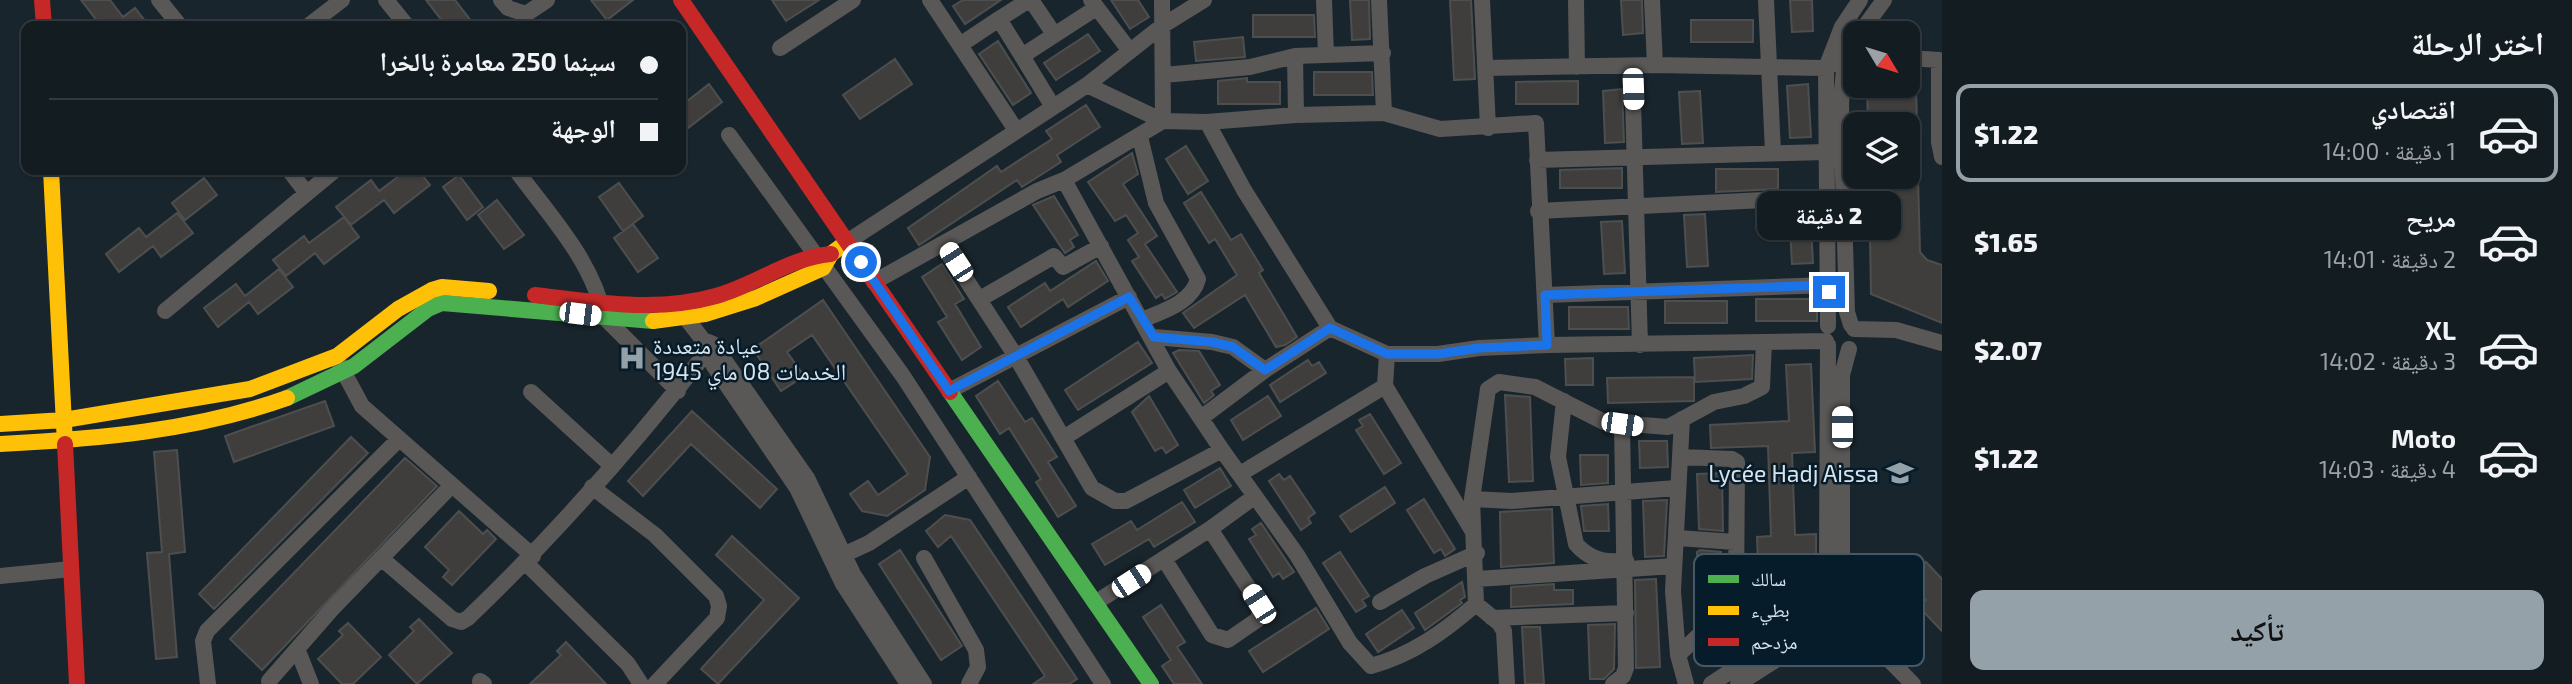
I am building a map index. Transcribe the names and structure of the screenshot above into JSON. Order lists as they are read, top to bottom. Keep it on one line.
{"places":{"hospital":["عيادة متعددة الخدمات 08 ماي 1945"],"school or university":["Lycée Hadj Aissa"]},"legend":["سالك","بطيء","مزدحم"],"north":"bottom right","page":{"heading":"اختر الرحلة","banner":["سينما 250 معامرة بالخرا","الوجهة"],"list":[{"name":"اقتصادي","note":"1 دقيقة · 14:00","value":"$1.22"},{"name":"مريح","note":"2 دقيقة · 14:01","value":"$1.65"},{"name":"XL","note":"3 دقيقة · 14:02","value":"$2.07"},{"name":"Moto","note":"4 دقيقة · 14:03","value":"$1.22"}],"bubble":"2 دقيقة","buttons":"تأكيد"}}
